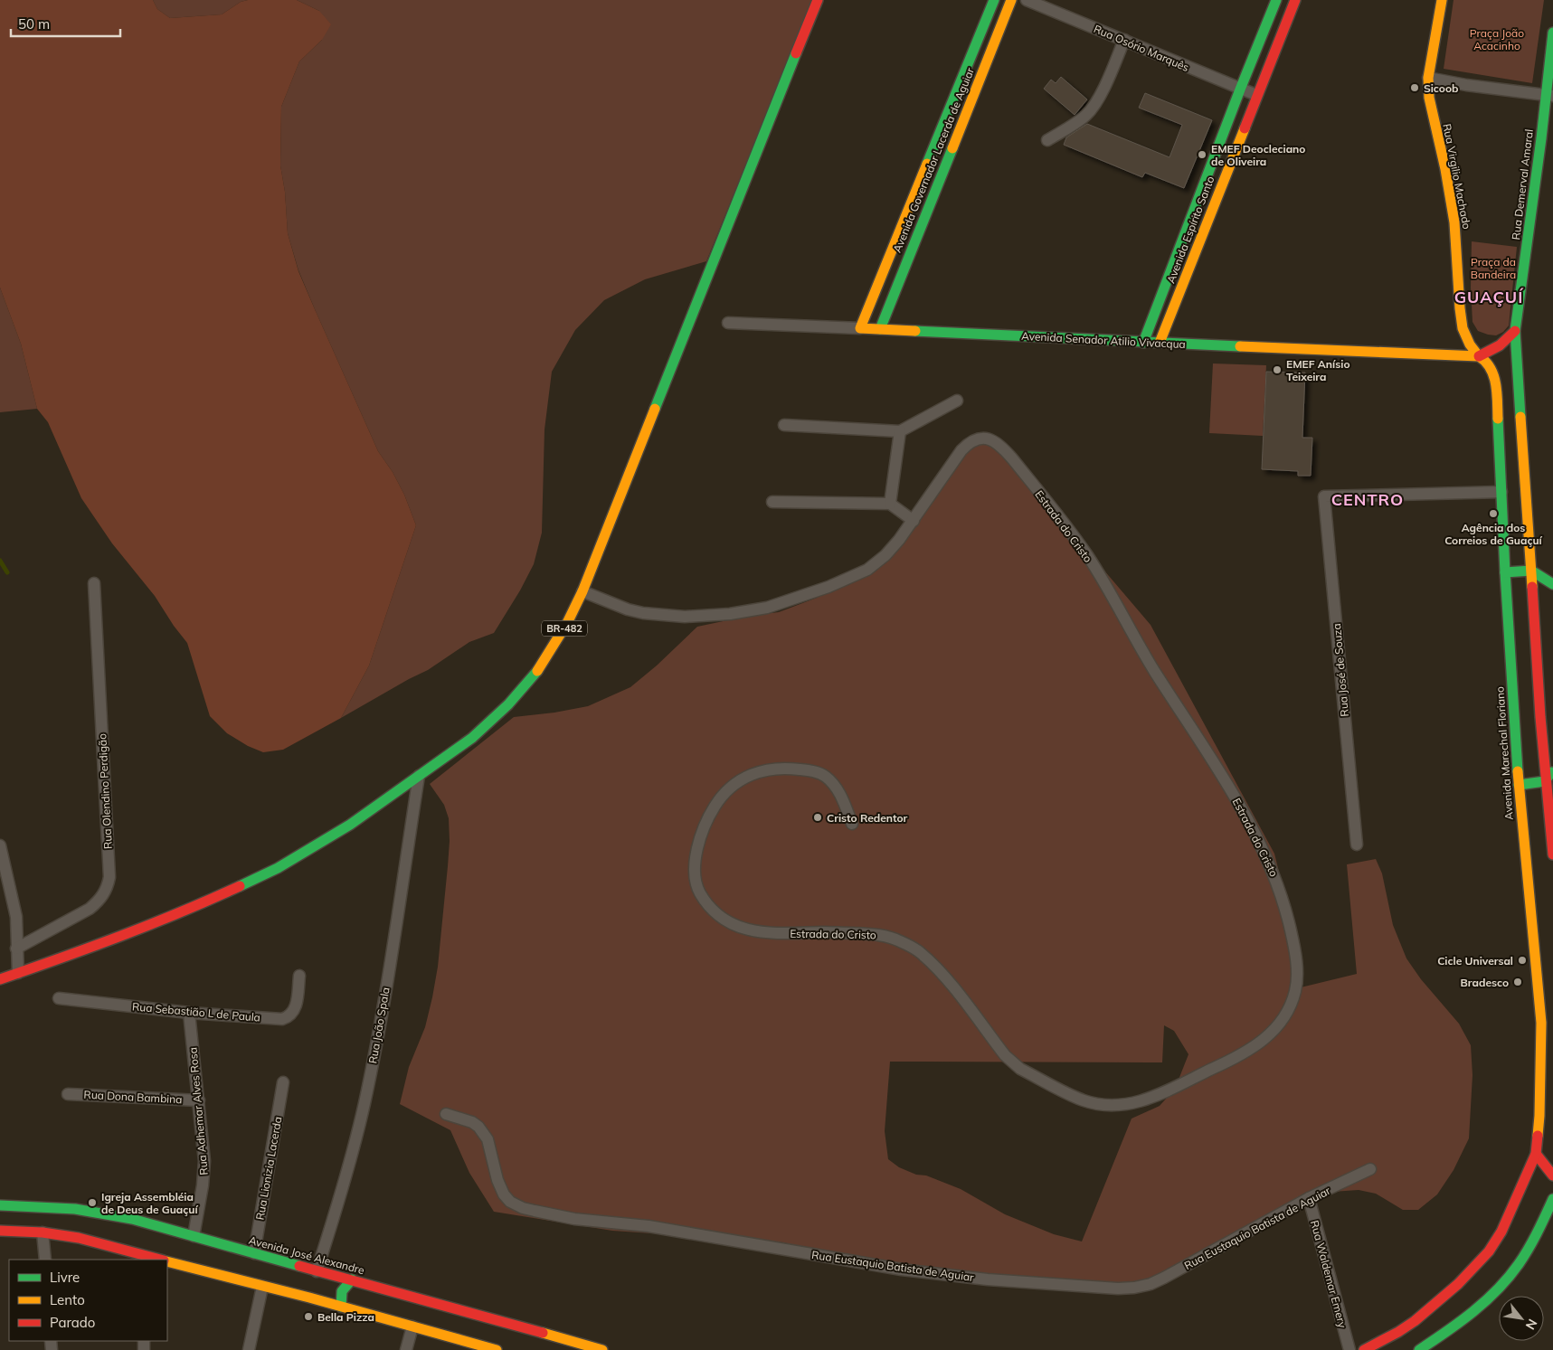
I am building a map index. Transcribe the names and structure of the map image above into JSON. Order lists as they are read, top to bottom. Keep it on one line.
{"streets":{"main road":["Avenida Governador Lacerda de Aguiar","Rua Virgilio Machado","Rua Demerval Amaral","Avenida Espírito Santo","Avenida Senador Atilio Vivacqua","BR-482","Avenida Marechal Floriano","Avenida José Alexandre"],"street":["Rua Osório Marquês","Estrada do Cristo","Rua José de Souza","Rua Olendino Perdigão","Rua Sebastião L de Paula","Rua João Spala","Rua Dona Bambina","Rua Adhemar Alves Rosa","Rua Lionizia Lacerda","Rua Eustaquio Batista de Aguiar","Rua Waldemar Emery"]},"crossings":[["Rua Osório Marquês","Avenida Espírito Santo"],["Avenida Governador Lacerda de Aguiar","Avenida Senador Atilio Vivacqua"],["Rua Virgilio Machado","Avenida Senador Atilio Vivacqua"],["Rua Virgilio Machado","Avenida Marechal Floriano"],["Avenida Espírito Santo","Avenida Senador Atilio Vivacqua"],["Avenida Senador Atilio Vivacqua","Avenida Marechal Floriano"],["Estrada do Cristo","BR-482"],["BR-482","Rua João Spala"],["Rua José de Souza","Avenida Marechal Floriano"],["Rua Sebastião L de Paula","Rua Adhemar Alves Rosa"],["Rua João Spala","Avenida José Alexandre"],["Rua Dona Bambina","Rua Adhemar Alves Rosa"],["Rua Adhemar Alves Rosa","Avenida José Alexandre"],["Rua Lionizia Lacerda","Avenida José Alexandre"],["Rua Eustaquio Batista de Aguiar","Rua Waldemar Emery"]],"districts":["GUAÇUÍ","CENTRO"],"parks":["Praça João Acacinho","Praça da Bandeira"],"places":["Sicoob","EMEF Deocleciano de Oliveira","EMEF Anísio Teixeira","Agência dos Correios de Guaçuí","Cristo Redentor","Cicle Universal","Bradesco","Igreja Assembléia de Deus de Guaçuí","Bella Pizza"],"legend":["Livre","Lento","Parado"],"scale_bar":"50 m","north":"bottom right"}
